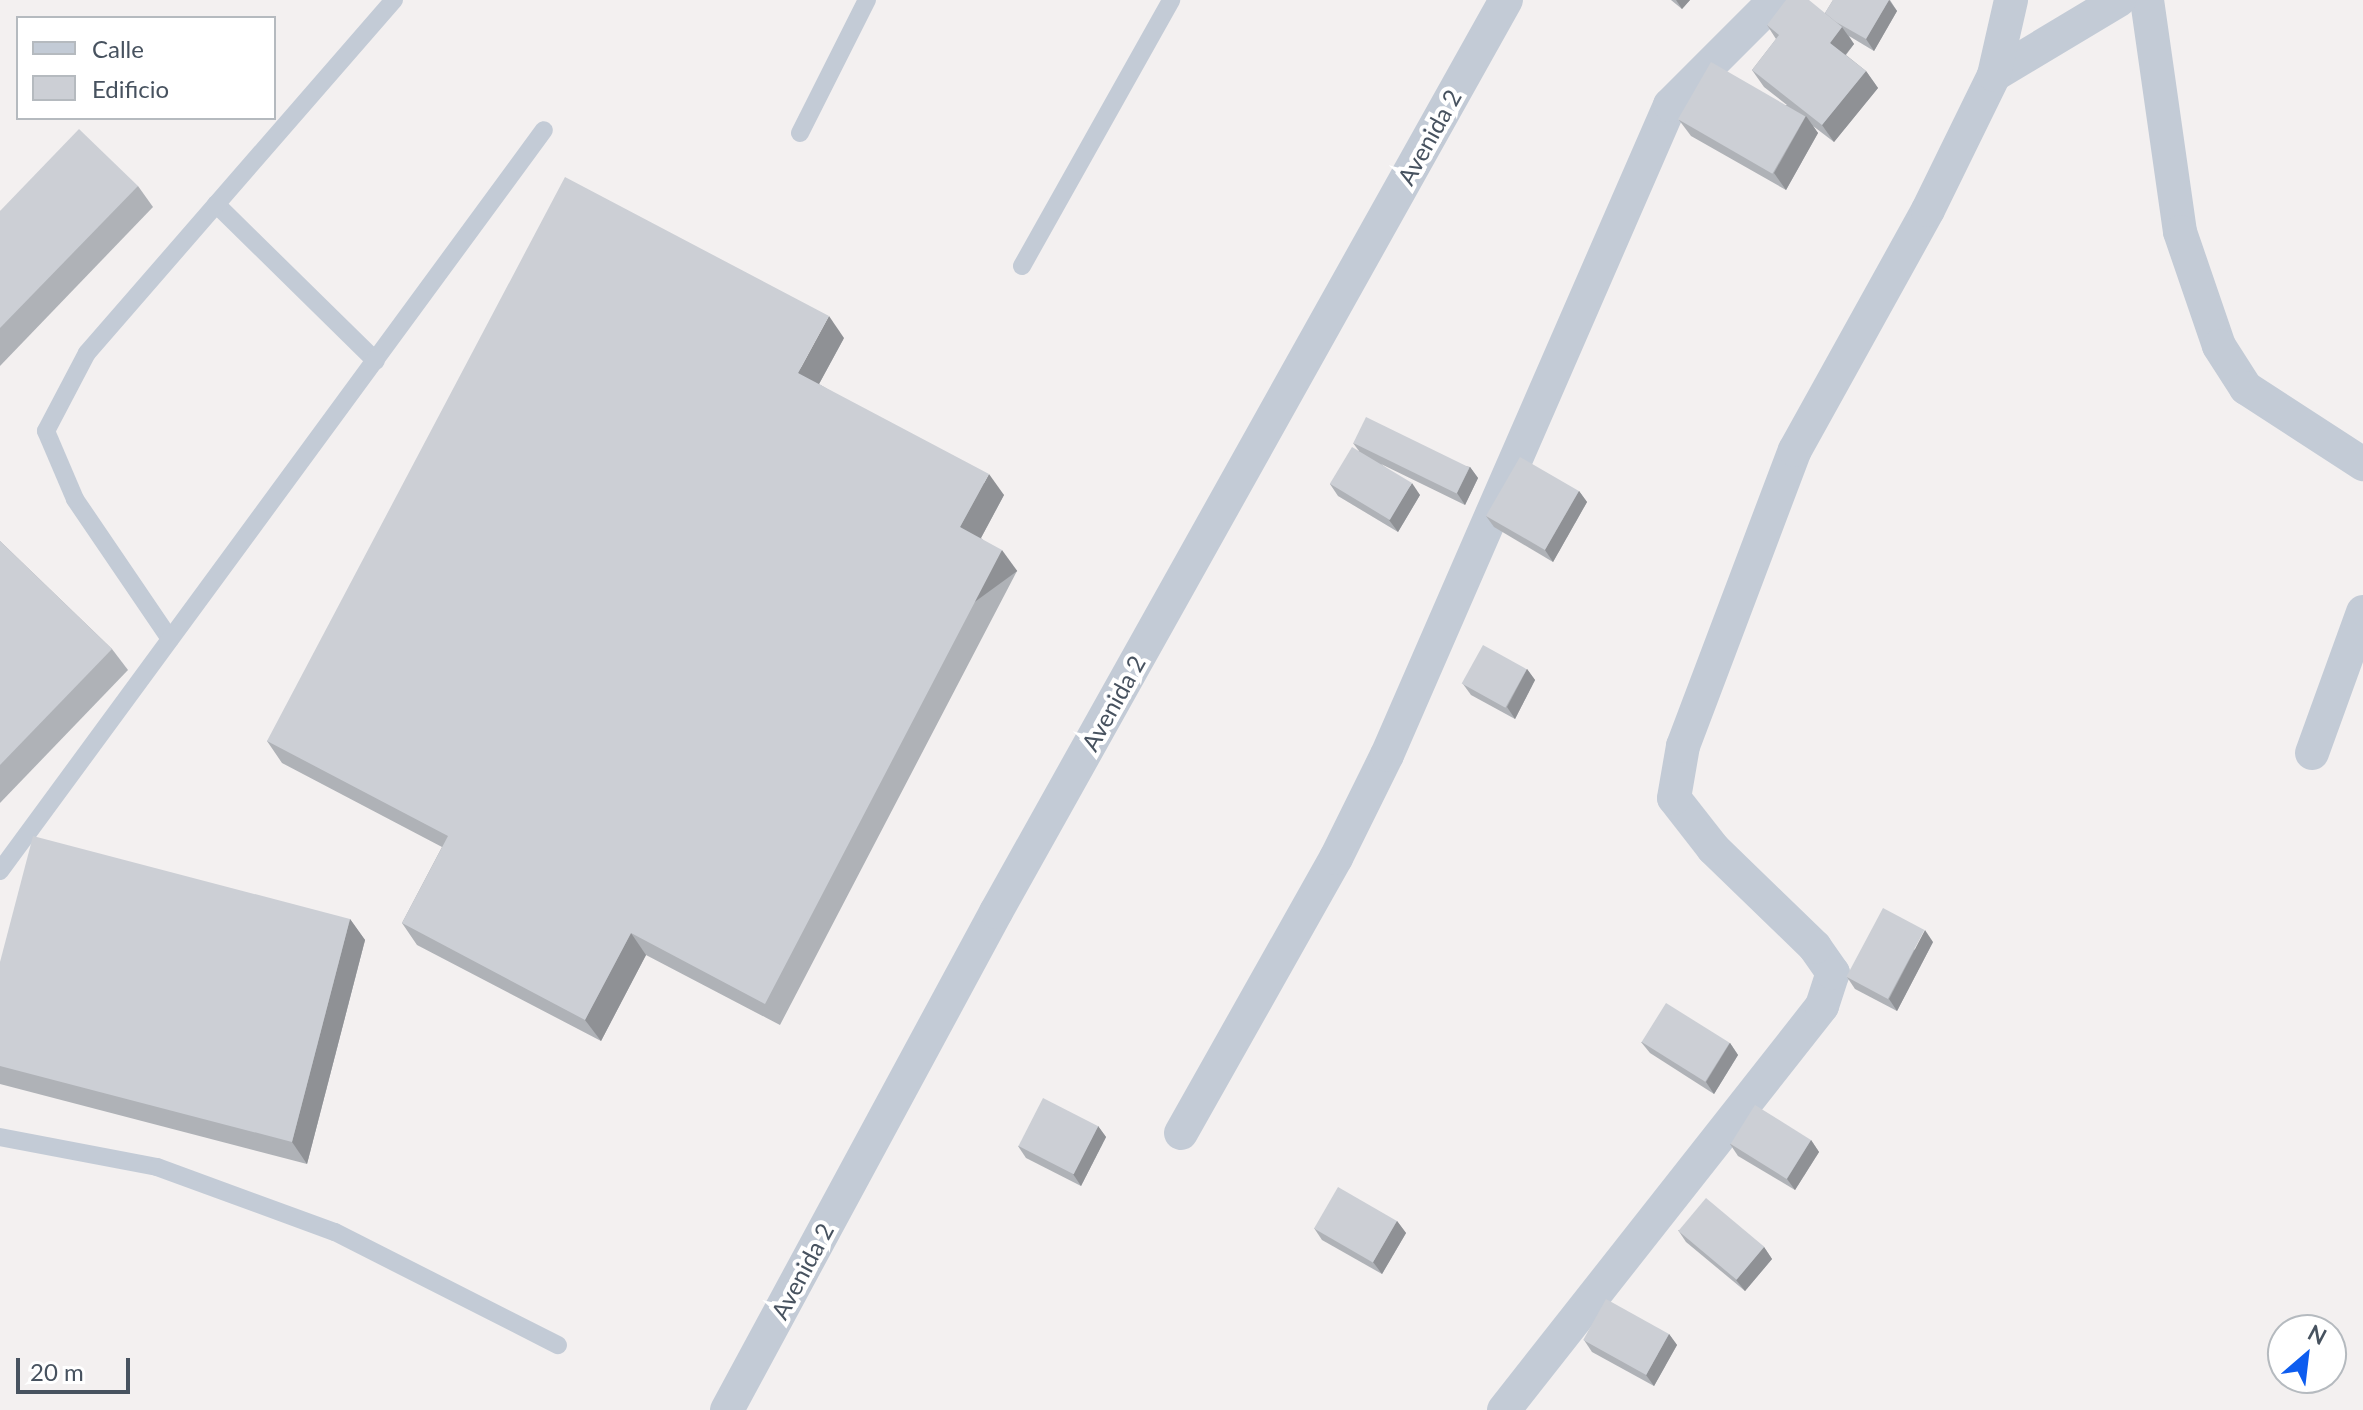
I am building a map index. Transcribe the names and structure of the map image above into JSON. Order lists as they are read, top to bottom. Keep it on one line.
{"streets":{"street":["Avenida 2"]},"legend":["Calle","Edificio"],"scale_bar":"20 m","north":"top right"}
